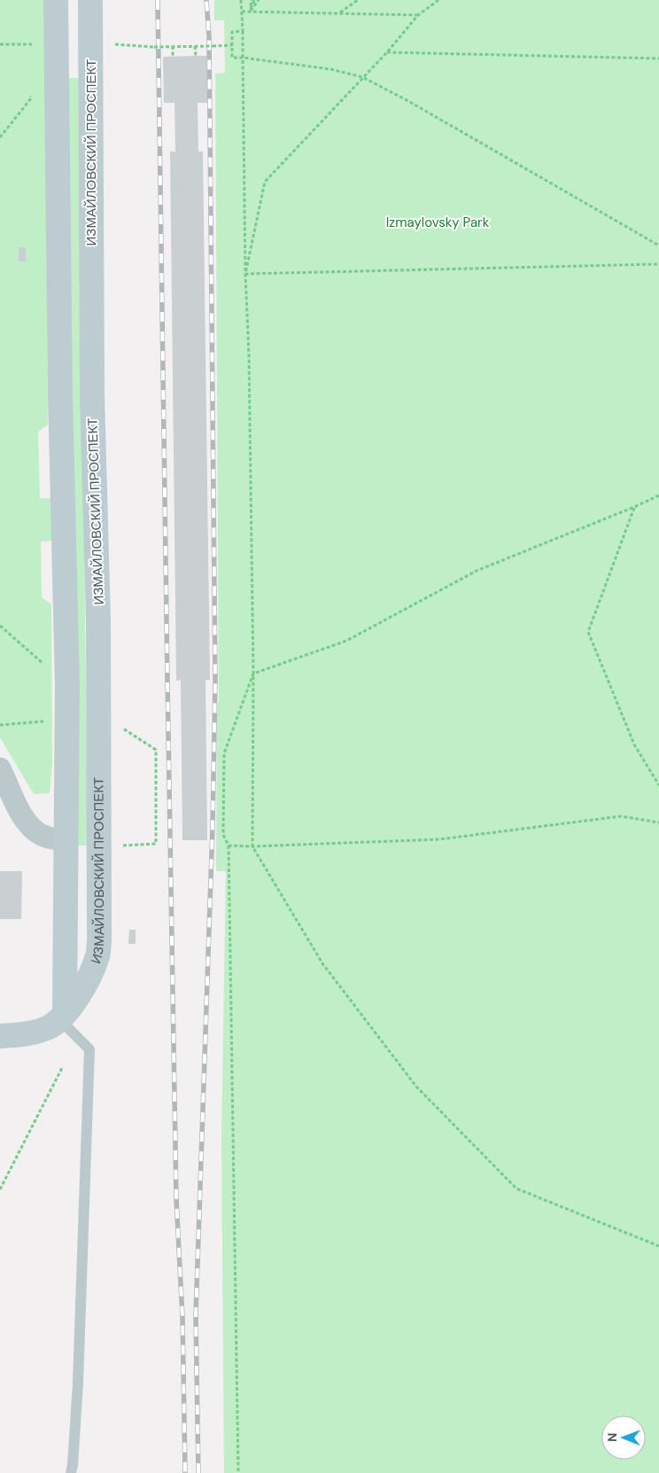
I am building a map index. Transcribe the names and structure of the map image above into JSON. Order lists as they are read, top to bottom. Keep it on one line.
{"streets":{"street":["ИЗМАЙЛОВСКИЙ ПРОСПЕКТ"]},"parks":["Izmaylovsky Park"],"north":"left"}
